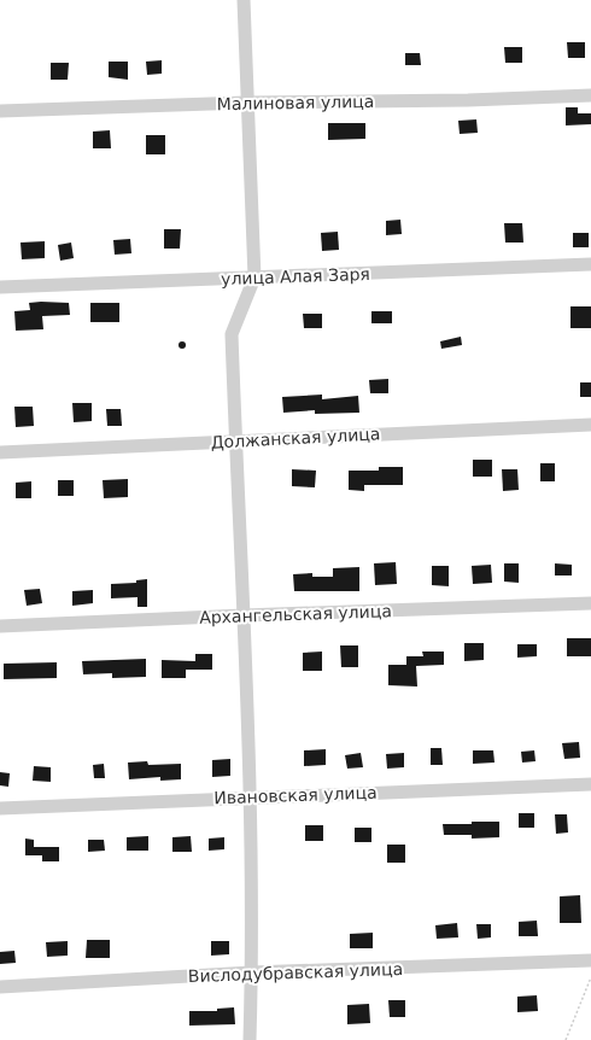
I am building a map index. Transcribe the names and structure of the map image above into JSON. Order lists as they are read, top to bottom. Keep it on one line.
{"streets":{"street":["Малиновая улица","улица Алая Заря","Должанская улица","Архангельская улица","Ивановская улица","Вислодубравская улица"]}}
